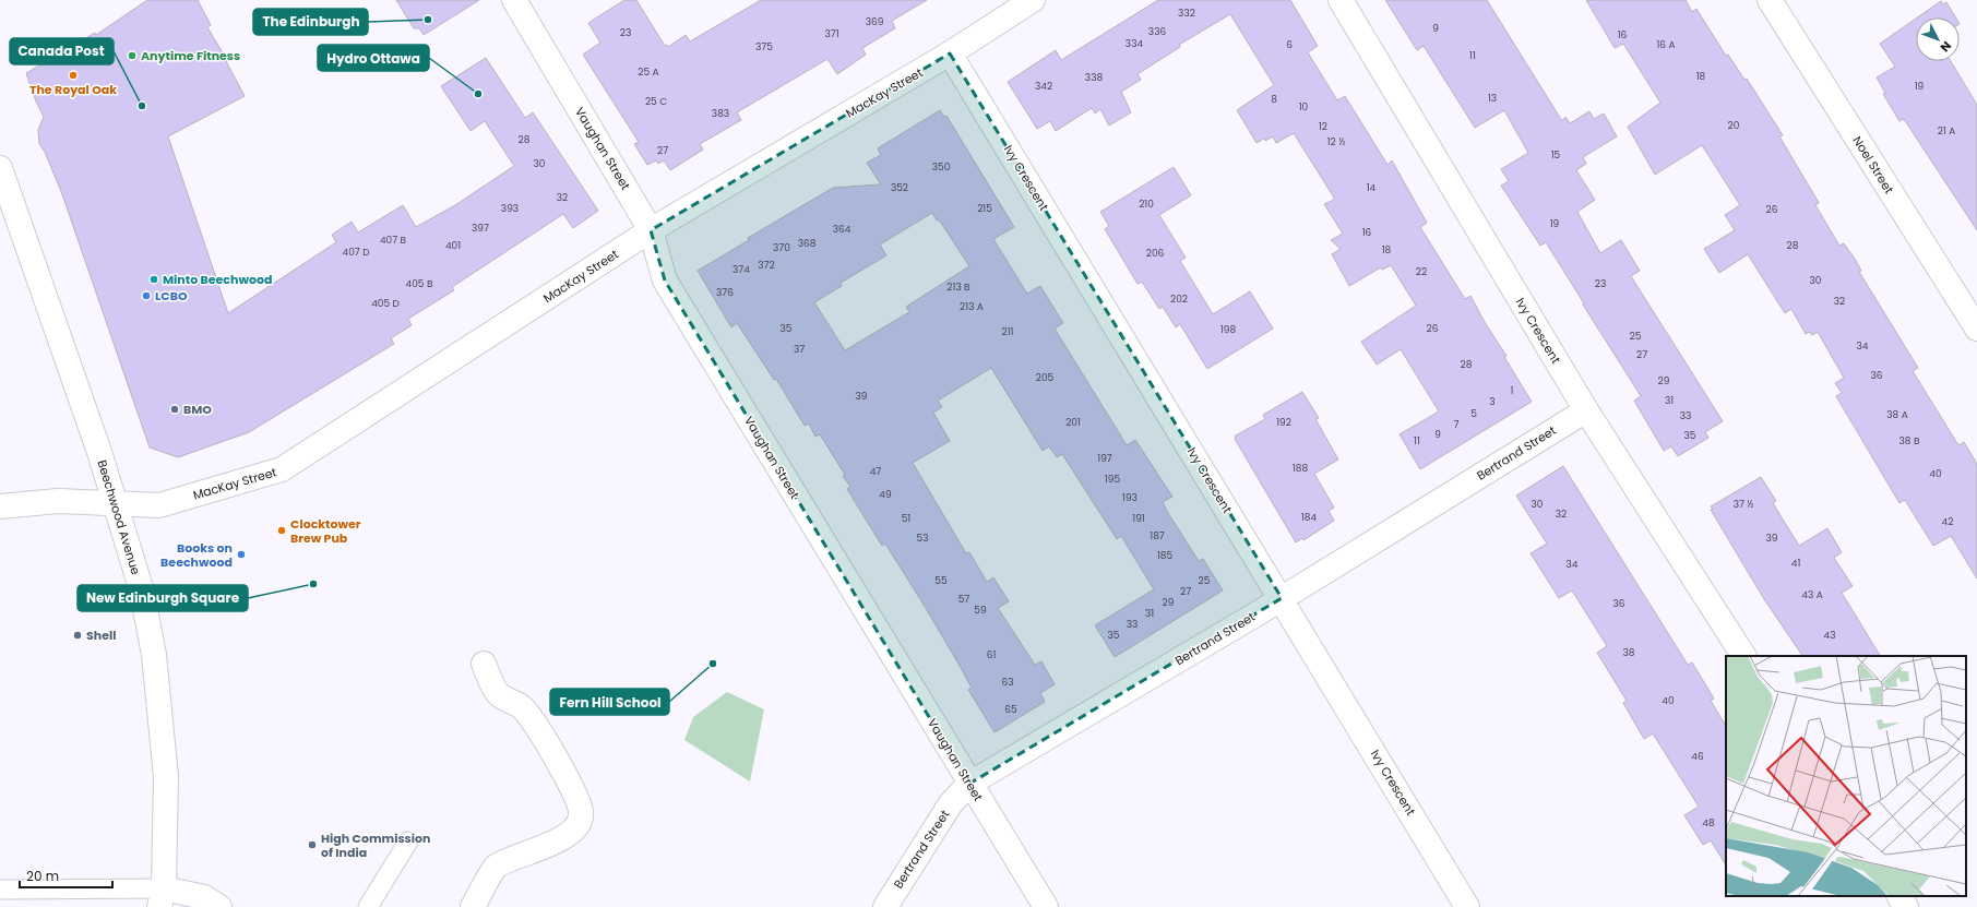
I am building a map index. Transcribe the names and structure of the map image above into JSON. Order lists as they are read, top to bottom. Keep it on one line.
{"streets":{"street":["MacKay Street","Vaughan Street","Noel Street","Ivy Crescent","Bertrand Street","Beechwood Avenue"]},"crossings":[["MacKay Street","Vaughan Street"],["MacKay Street","Ivy Crescent"],["MacKay Street","Beechwood Avenue"],["Vaughan Street","Bertrand Street"],["Ivy Crescent","Bertrand Street"]],"places":["The Edinburgh","Anytime Fitness","The Royal Oak","Hydro Ottawa","Canada Post","Minto Beechwood","LCBO","BMO","Clocktower Brew Pub","Books on Beechwood","New Edinburgh Square","Shell","Fern Hill School","High Commission of India"],"house_numbers":["332","369","9","336","23","371","16","334","6","16 A","375","11","25 A","18","338","342","19","13","8","25 C","10","383","20","12","21 A","28","12 ½","27","15","30","350","352","14","32","210","393","215","26","19","397","364","16","407 B","368","401","28","370","18","407 D","206","372","374","22","30","405 B","23","213 B","376","202","32","405 D","213 A","35","26","198","211","25","34","37","27","28","36","205","29","1","39","31","3","5","38 A","33","201","192","7","9","35","11","38 B","197","188","47","40","195","49","193","30","37 ½","32","184","51","191","42","187","53","39","185","41","34","55","25","27","43 A","57","29","36","59","31","33","35","43","38","61","63","40","65","46","48"],"scale_bar":"20 m","north":"bottom right"}
